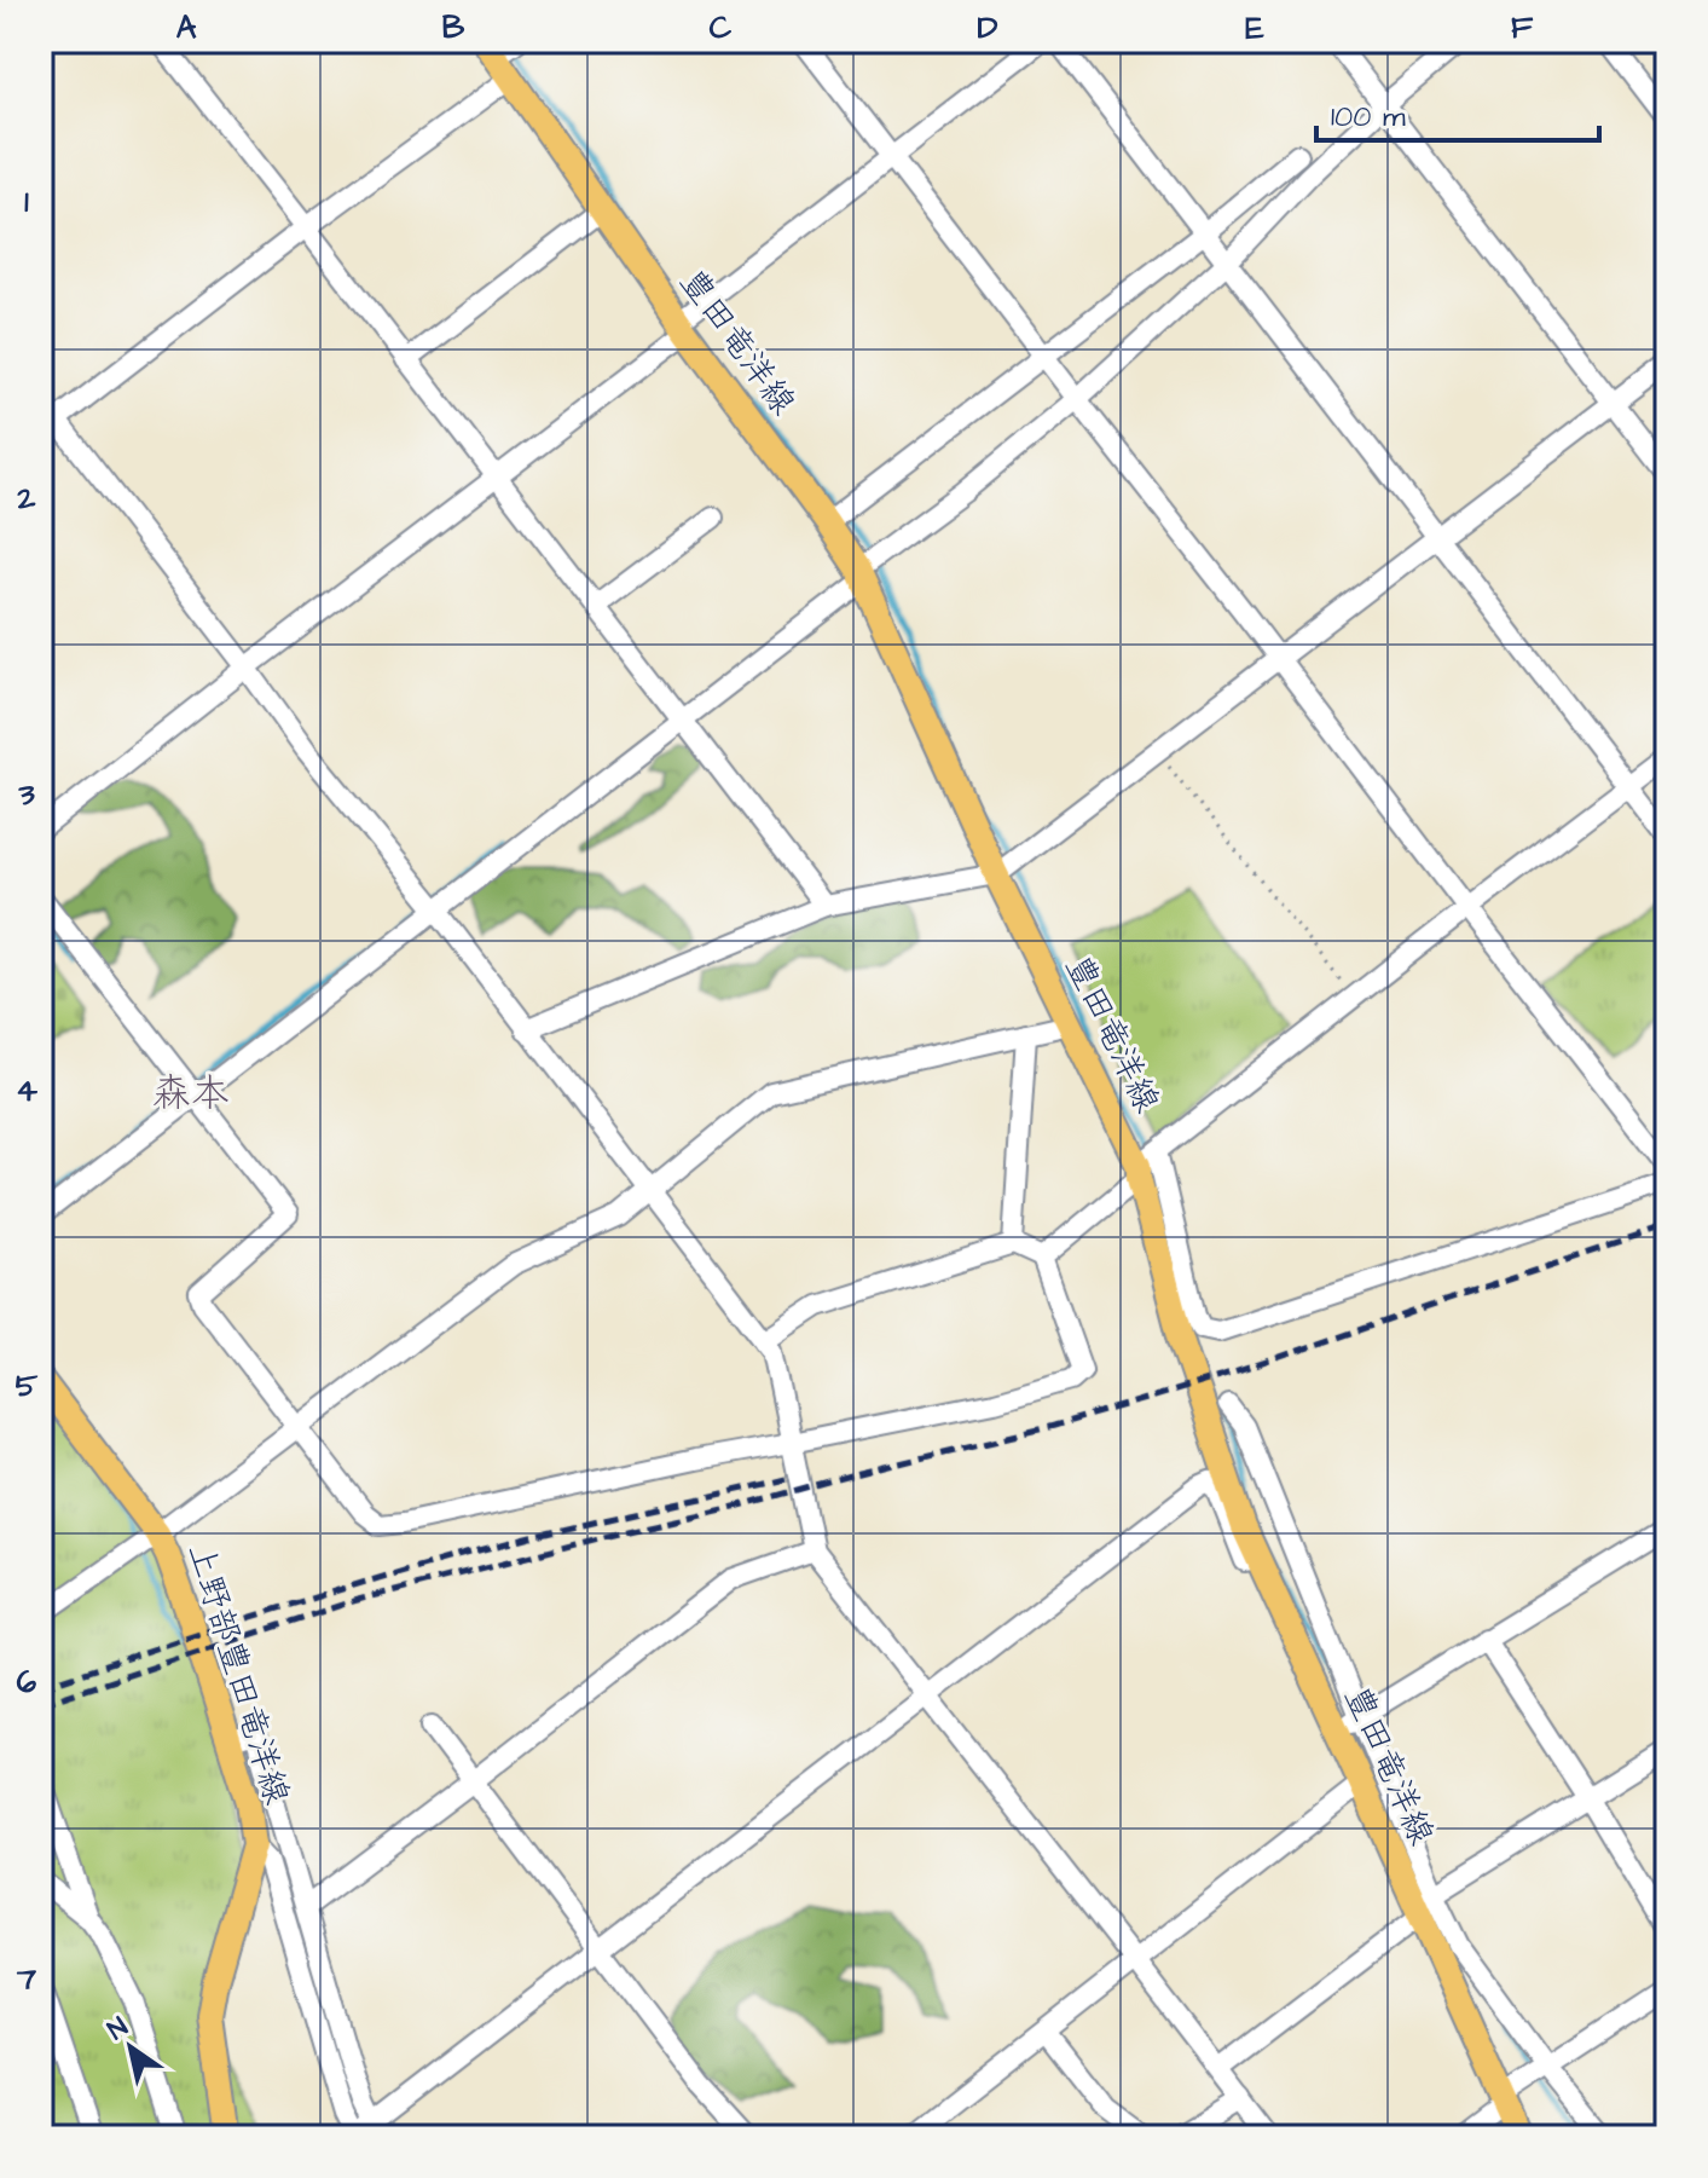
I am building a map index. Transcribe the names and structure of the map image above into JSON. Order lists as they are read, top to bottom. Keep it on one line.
{"streets":{"main road":["豊田竜洋線","上野部豊田竜洋線"]},"districts":["森本"],"scale_bar":"100 m","north":"top left","grid":{"columns":["A","B","C","D","E","F"],"rows":["1","2","3","4","5","6","7"]}}
